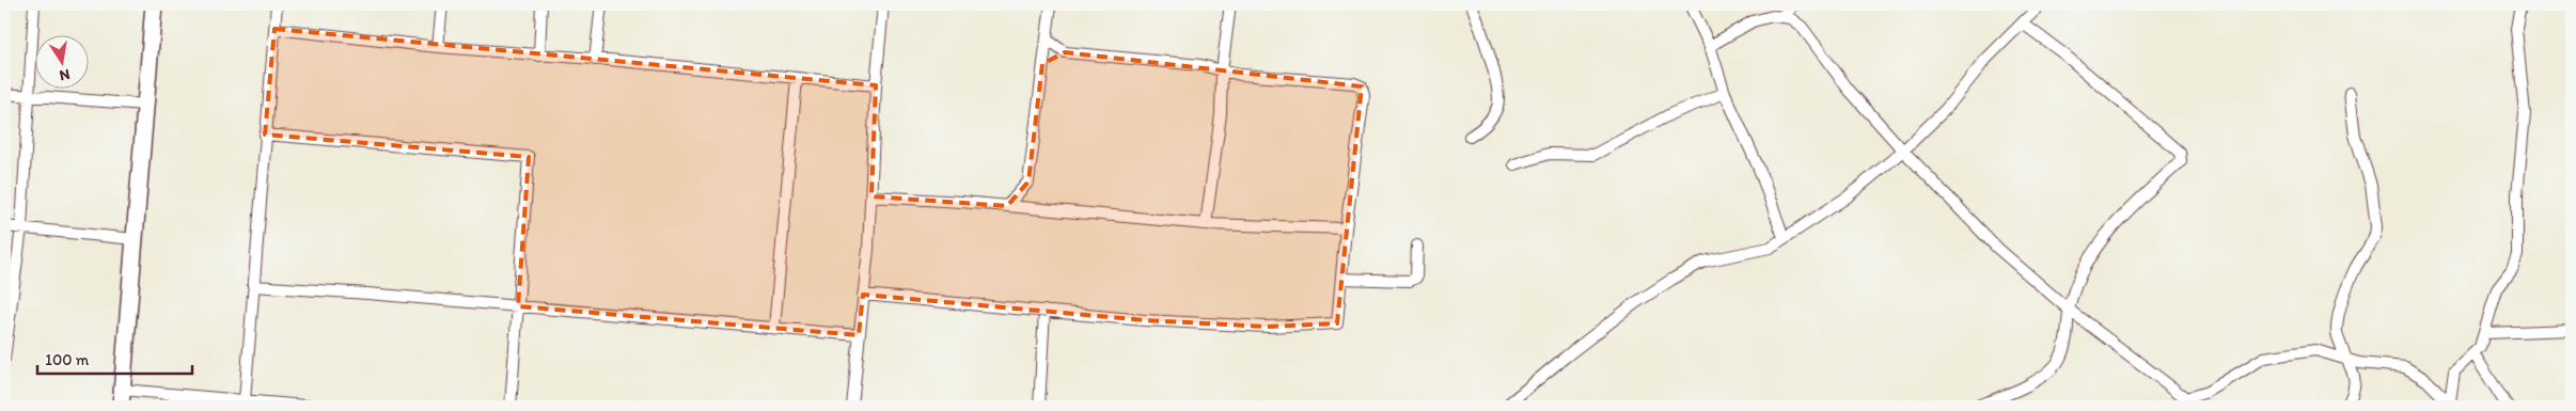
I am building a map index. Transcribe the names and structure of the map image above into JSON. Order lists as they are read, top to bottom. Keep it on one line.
{"scale_bar":"100 m","north":"bottom"}
